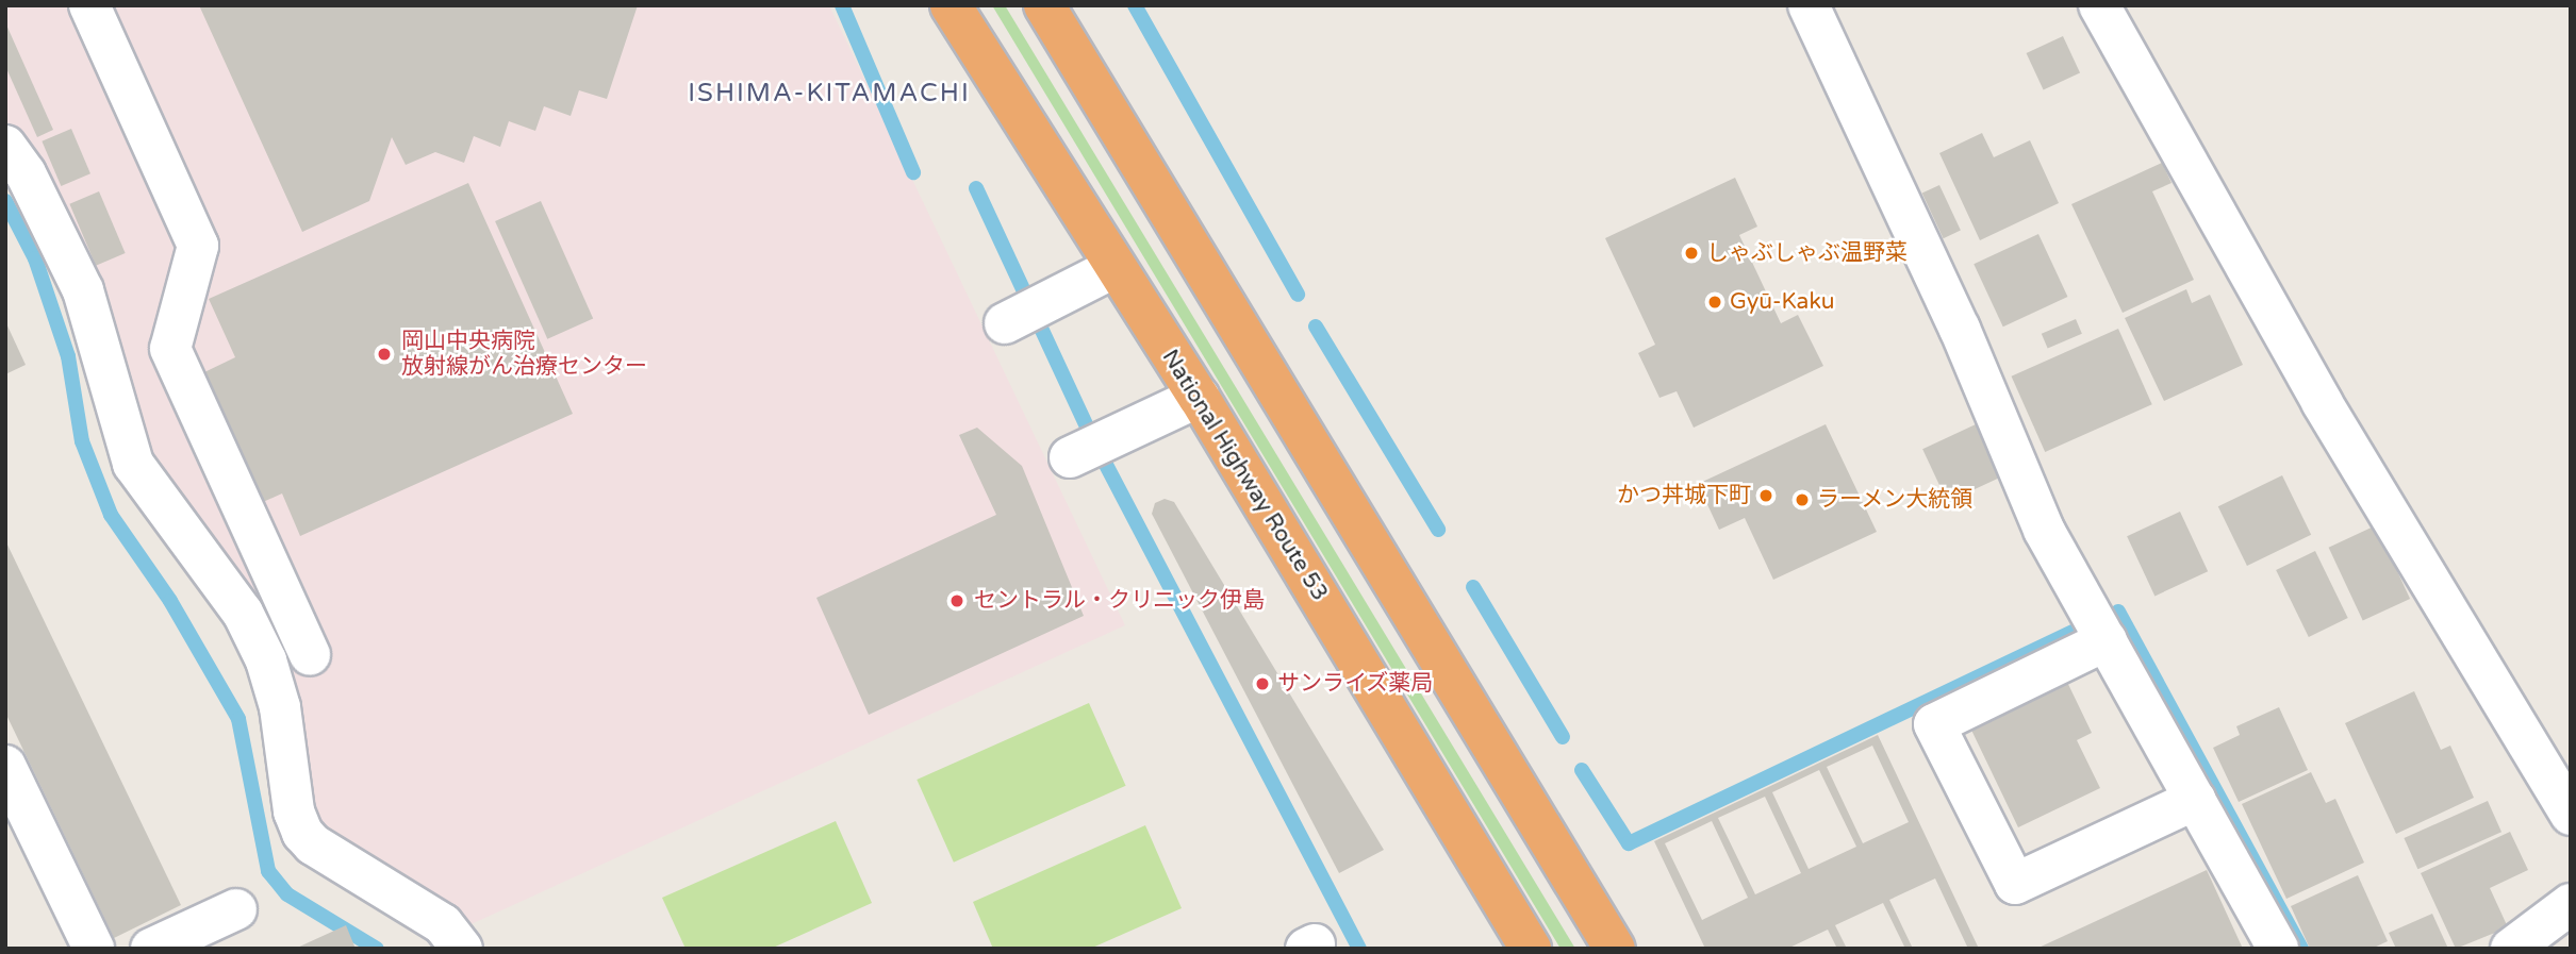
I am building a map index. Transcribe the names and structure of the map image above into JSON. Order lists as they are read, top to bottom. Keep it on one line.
{"streets":{"highway":["National Highway Route 53"]},"districts":["ISHIMA-KITAMACHI"],"places":["しゃぶしゃぶ温野菜","Gyū-Kaku","岡山中央病院 放射線がん治療センター","かつ丼城下町","ラーメン大統領","セントラル・クリニック伊島","サンライズ薬局"]}
